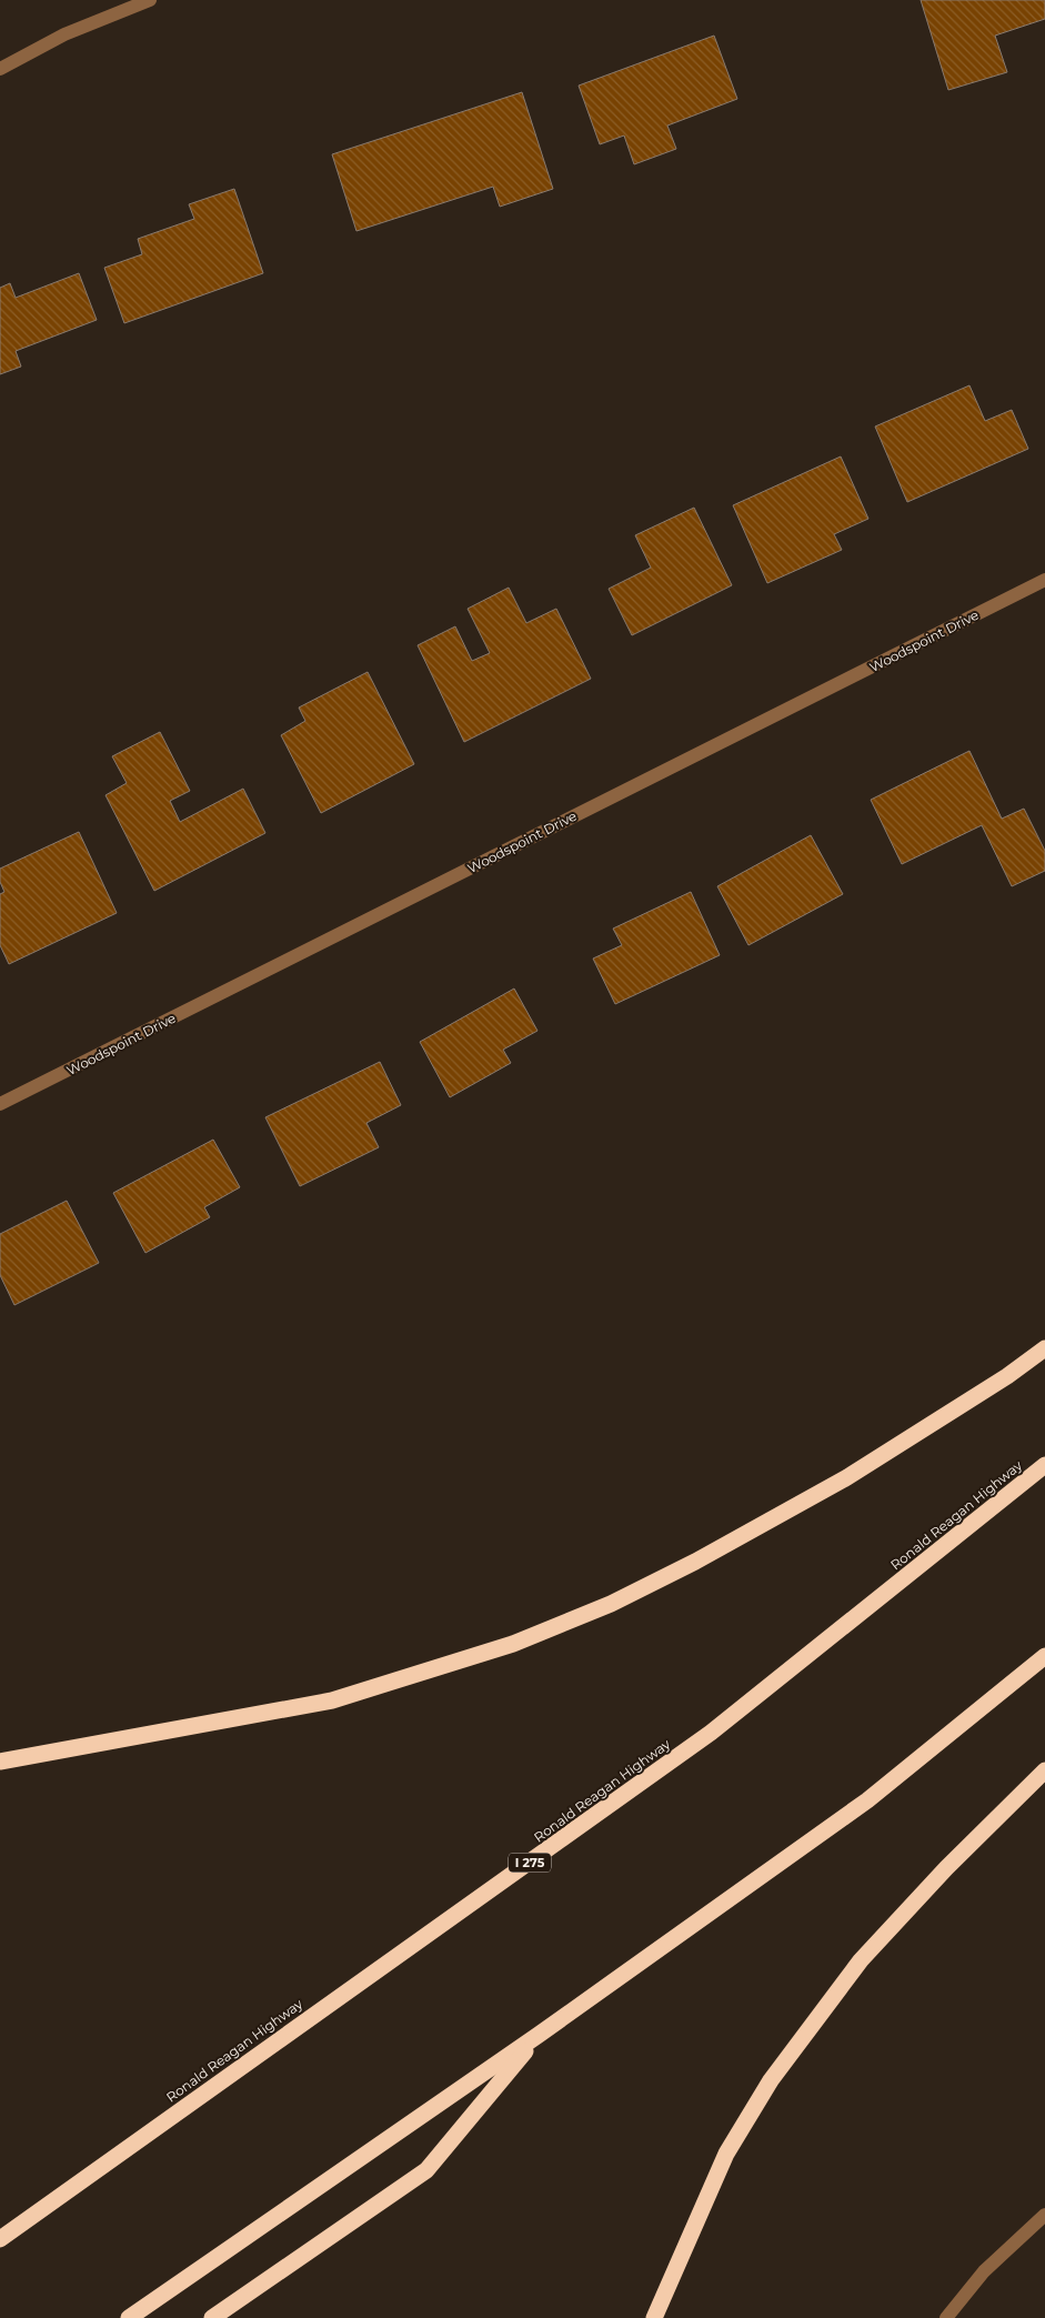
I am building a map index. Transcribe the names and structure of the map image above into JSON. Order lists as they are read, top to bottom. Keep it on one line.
{"streets":{"highway":["Ronald Reagan Highway","I 275"],"street":["Woodspoint Drive"]}}
